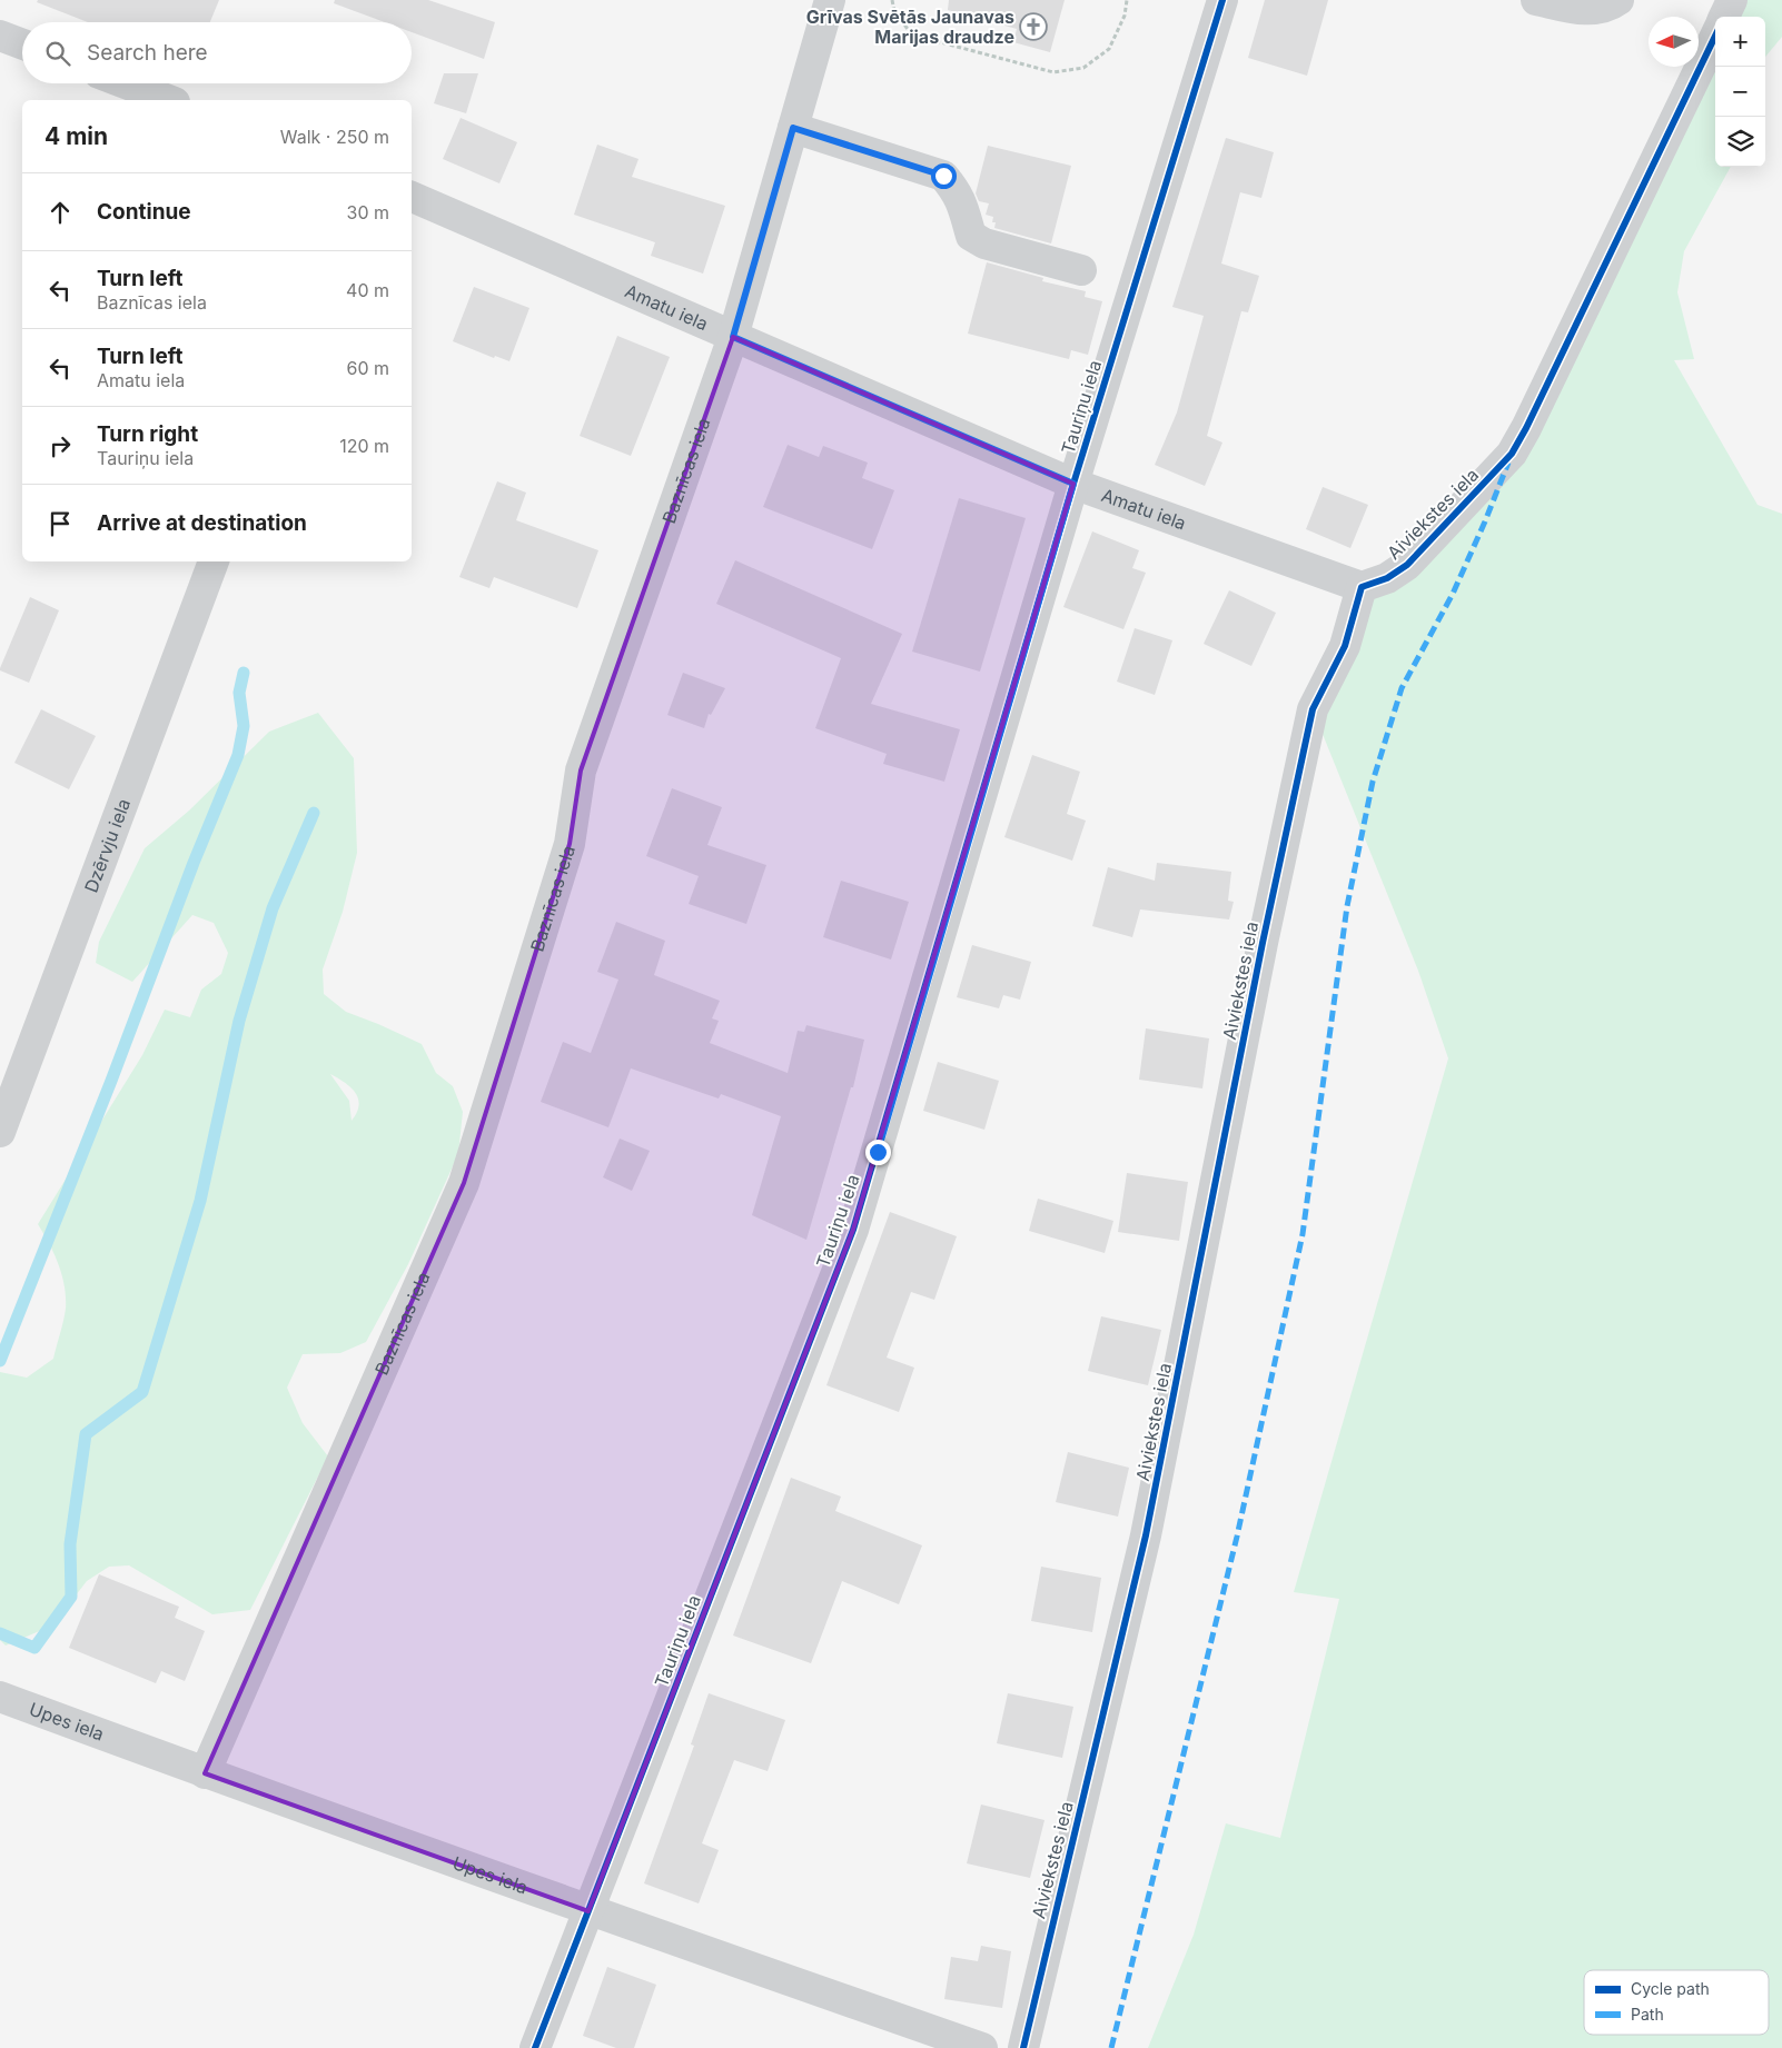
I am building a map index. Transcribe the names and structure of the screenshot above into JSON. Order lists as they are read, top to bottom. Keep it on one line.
{"streets":{"street":["Amatu iela","Tauriņu iela","Baznīcas iela","Aiviekstes iela","Dzērvju iela","Upes iela"]},"crossings":[["Amatu iela","Tauriņu iela"],["Amatu iela","Baznīcas iela"],["Amatu iela","Aiviekstes iela"],["Tauriņu iela","Upes iela"],["Baznīcas iela","Upes iela"]],"places":{"church":["Grīvas Svētās Jaunavas Marijas draudze"]},"legend":["Cycle path","Path"],"north":"left","page":{"map_buttons":["+","−"],"search":"Search here","heading":["4 min","Walk · 250 m"],"list":[["Continue","30 m"],["Turn left","Baznīcas iela","40 m"],["Turn left","Amatu iela","60 m"],["Turn right","Tauriņu iela","120 m"],"Arrive at destination"]}}
